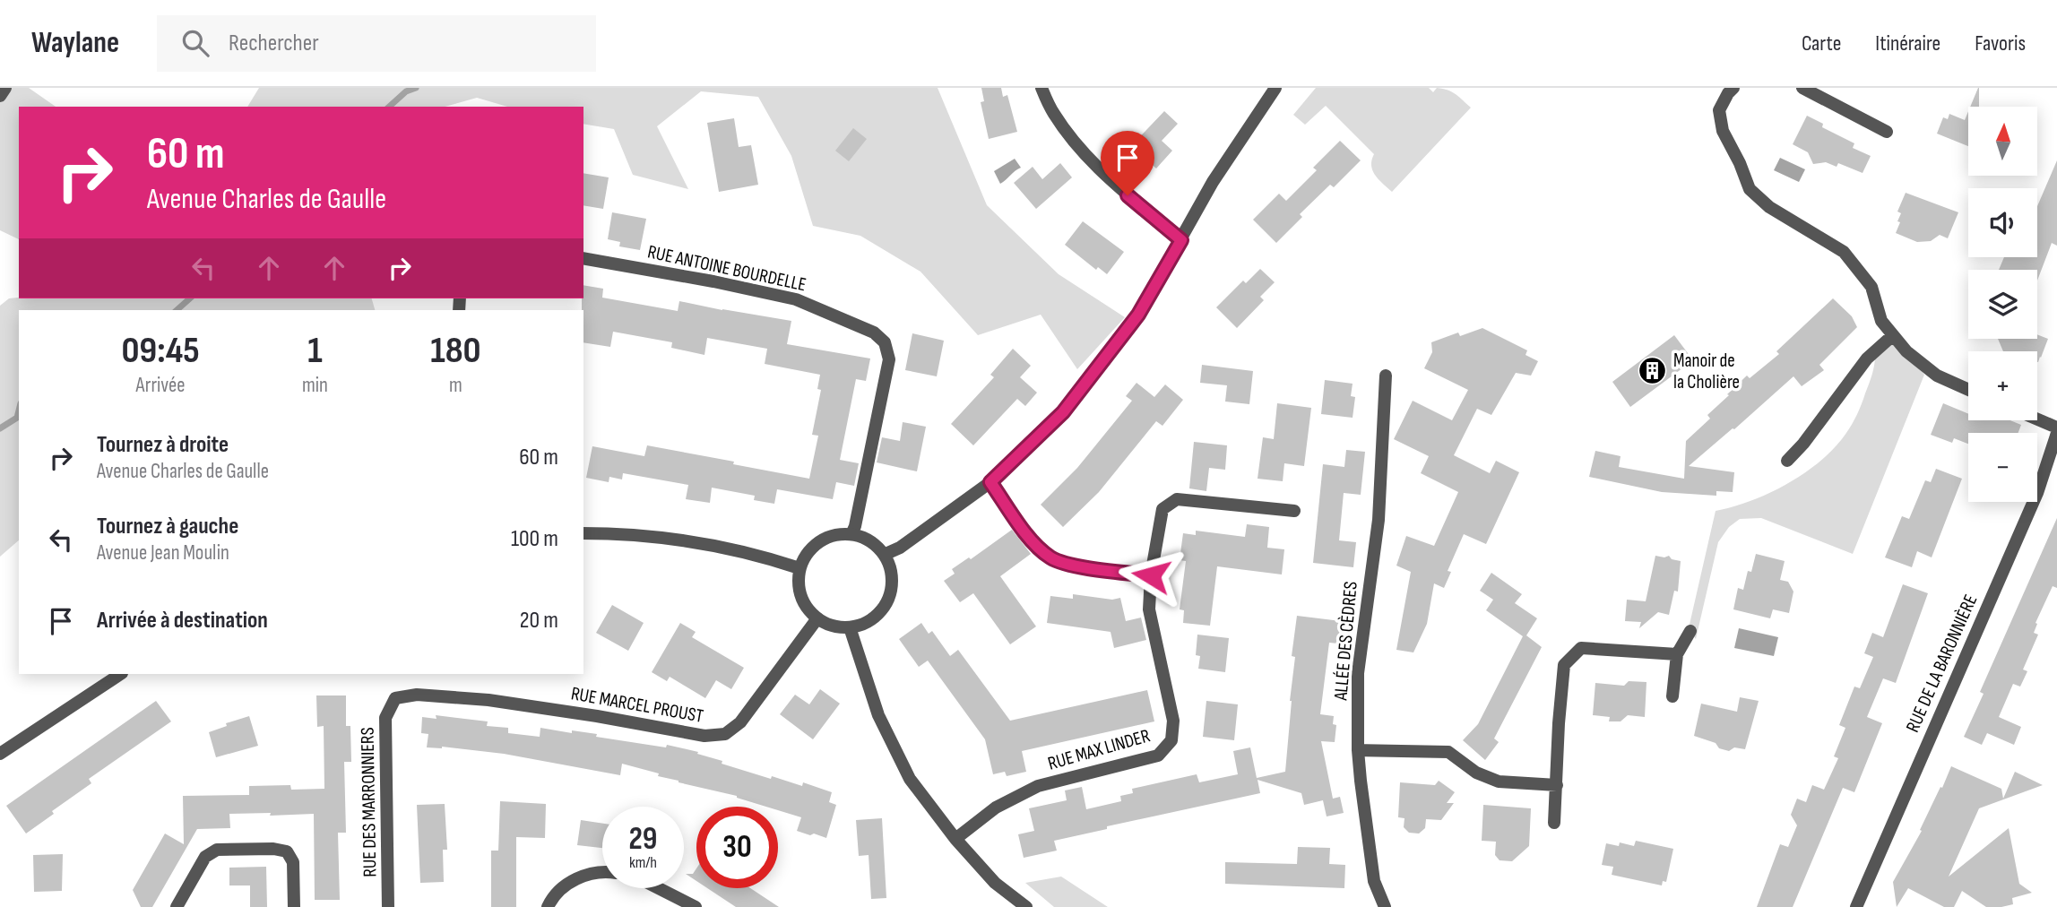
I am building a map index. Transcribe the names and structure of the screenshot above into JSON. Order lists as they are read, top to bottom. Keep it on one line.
{"streets":{"street":["RUE ANTOINE BOURDELLE","ALLÉE DES CÈDRES","RUE DE LA BARONNIÈRE","RUE MARCEL PROUST","RUE MAX LINDER","RUE DES MARRONNIERS"]},"crossings":[["RUE ANTOINE BOURDELLE","RUE MARCEL PROUST"],["RUE MARCEL PROUST","RUE DES MARRONNIERS"]],"places":{"building":["Manoir de la Cholière"]},"north":"top","page":{"header":"Waylane","search":"Rechercher","nav":["Carte","Itinéraire","Favoris"],"map_buttons":["+","−"],"turn":["60 m","Avenue Charles de Gaulle"],"eta":["09:45","Arrivée","1","min","180","m"],"list":[{"name":"Tournez à droite","note":"Avenue Charles de Gaulle","value":"60 m"},{"name":"Tournez à gauche","note":"Avenue Jean Moulin","value":"100 m"},{"name":"Arrivée à destination","value":"20 m"}],"speed":"29 km/h","limit":"30"}}
